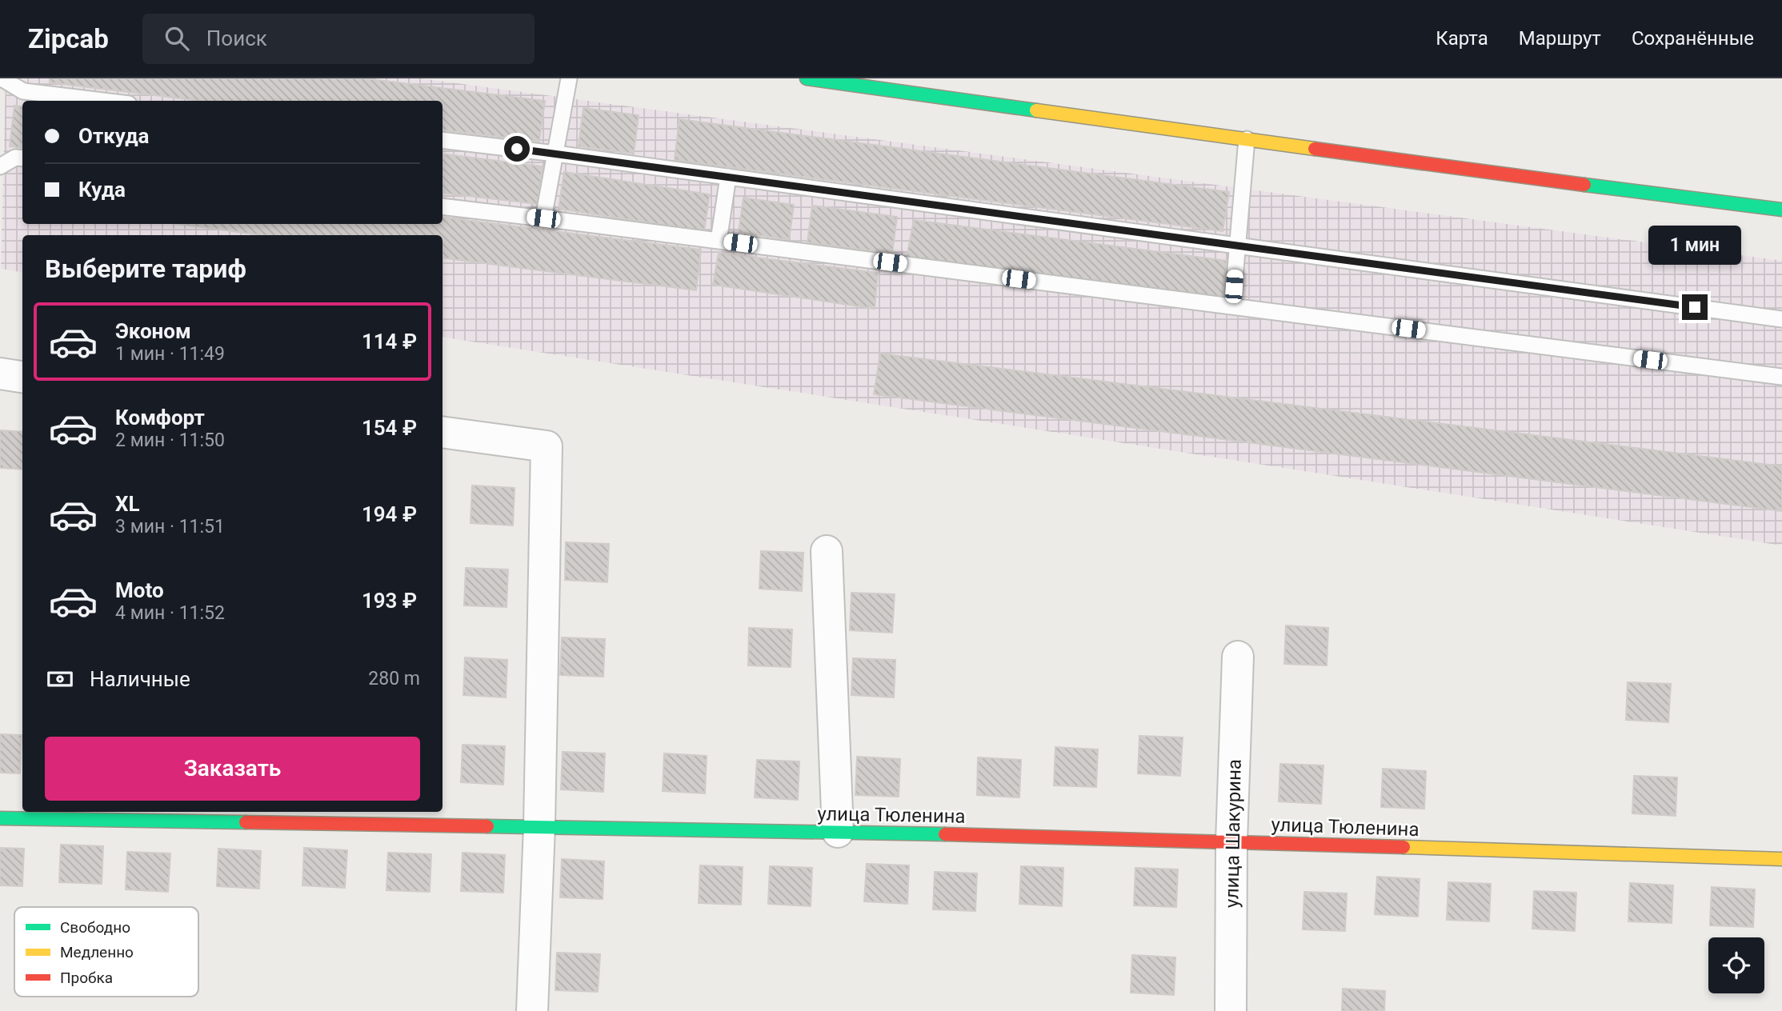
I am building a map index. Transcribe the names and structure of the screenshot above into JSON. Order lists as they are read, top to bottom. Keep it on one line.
{"streets":{"street":["улица Тюленина","улица Шакурина"]},"crossings":[["улица Тюленина","улица Шакурина"]],"legend":["Свободно","Медленно","Пробка"],"page":{"header":"Zipcab","search":"Поиск","nav":["Карта","Маршрут","Сохранённые"],"banner":["Откуда","Куда"],"bubble":"1 мин","heading":"Выберите тариф","list":[{"name":"Эконом","note":"1 мин · 11:49","value":"114 ₽"},{"name":"Комфорт","note":"2 мин · 11:50","value":"154 ₽"},{"name":"XL","note":"3 мин · 11:51","value":"194 ₽"},{"name":"Moto","note":"4 мин · 11:52","value":"193 ₽"}],"pay":["Наличные","280 m"],"buttons":"Заказать"}}
